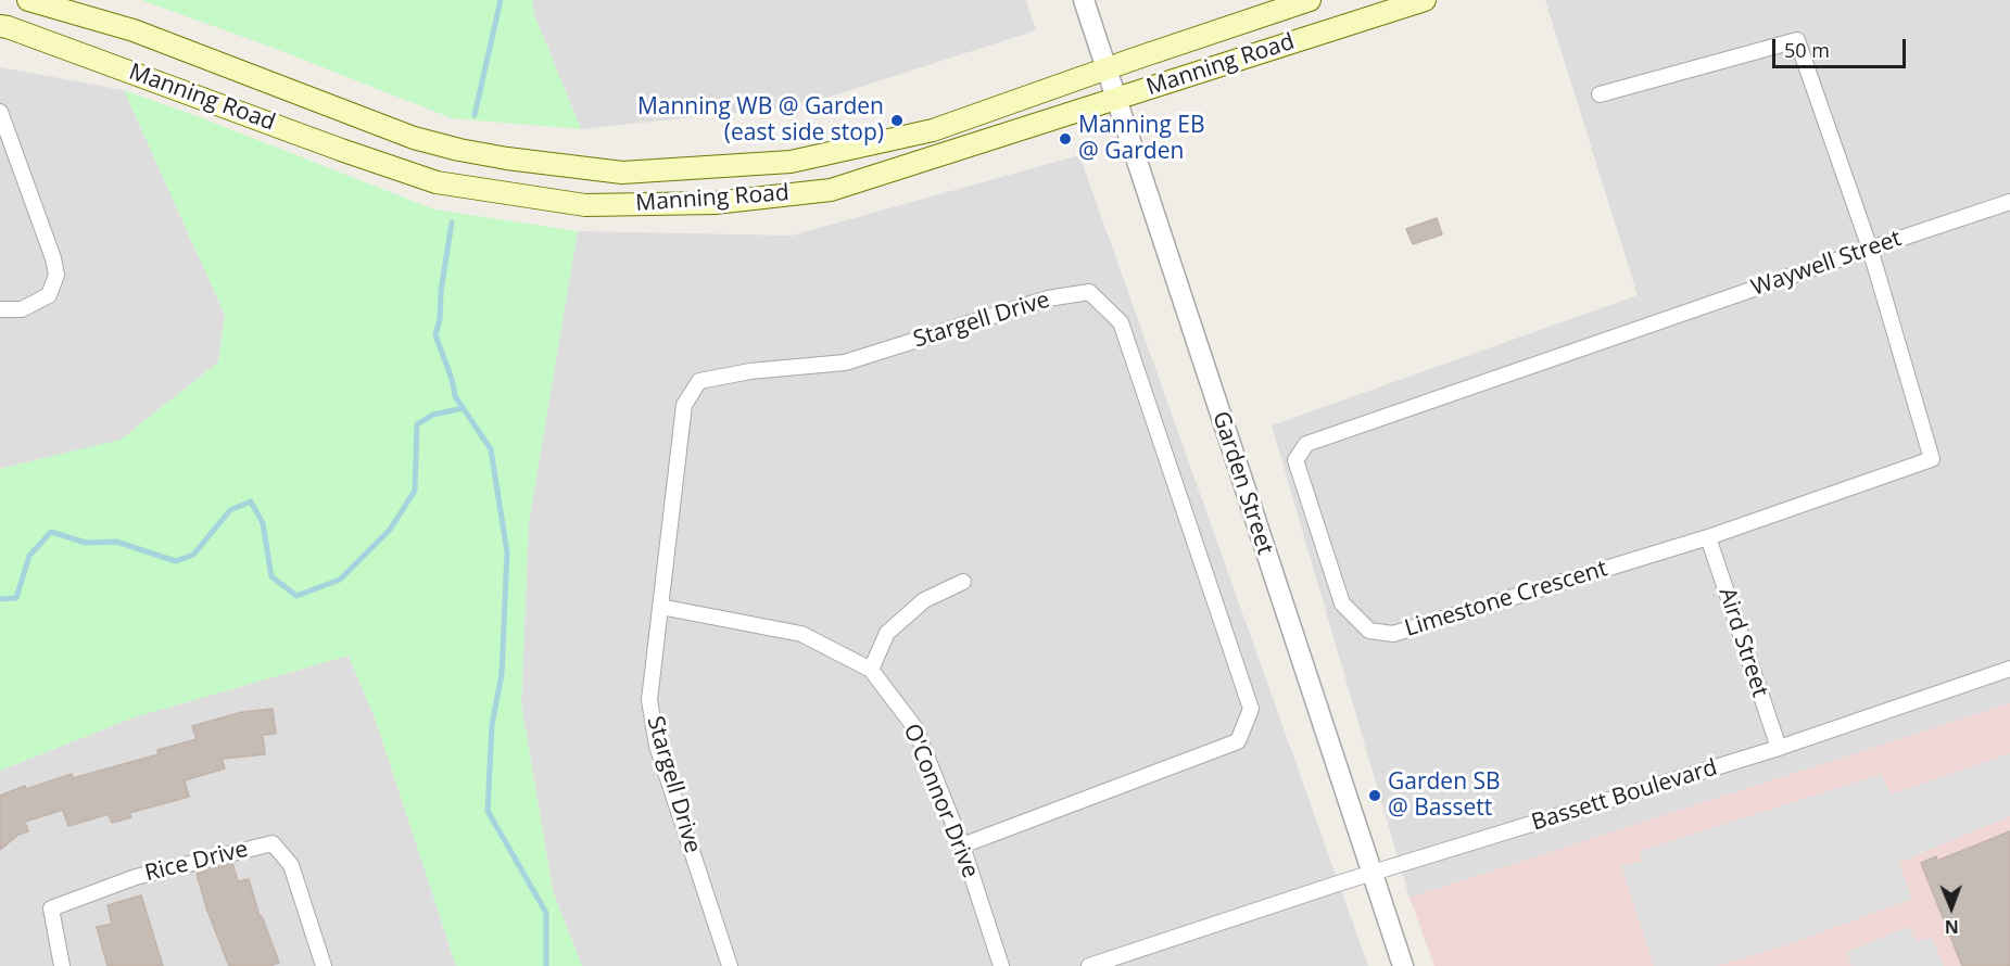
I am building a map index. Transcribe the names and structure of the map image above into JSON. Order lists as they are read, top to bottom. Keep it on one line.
{"streets":{"main road":["Manning Road"],"street":["Waywell Street","Stargell Drive","Garden Street","Limestone Crescent","Aird Street","Bassett Boulevard","O'Connor Drive","Rice Drive"]},"crossings":[["Manning Road","Garden Street"],["Waywell Street","Limestone Crescent"],["Stargell Drive","O'Connor Drive"],["Garden Street","Bassett Boulevard"],["Limestone Crescent","Aird Street"],["Aird Street","Bassett Boulevard"]],"places":["Manning WB @ Garden (east side stop)","Manning EB @ Garden","Garden SB @ Bassett"],"scale_bar":"50 m","north":"bottom"}
